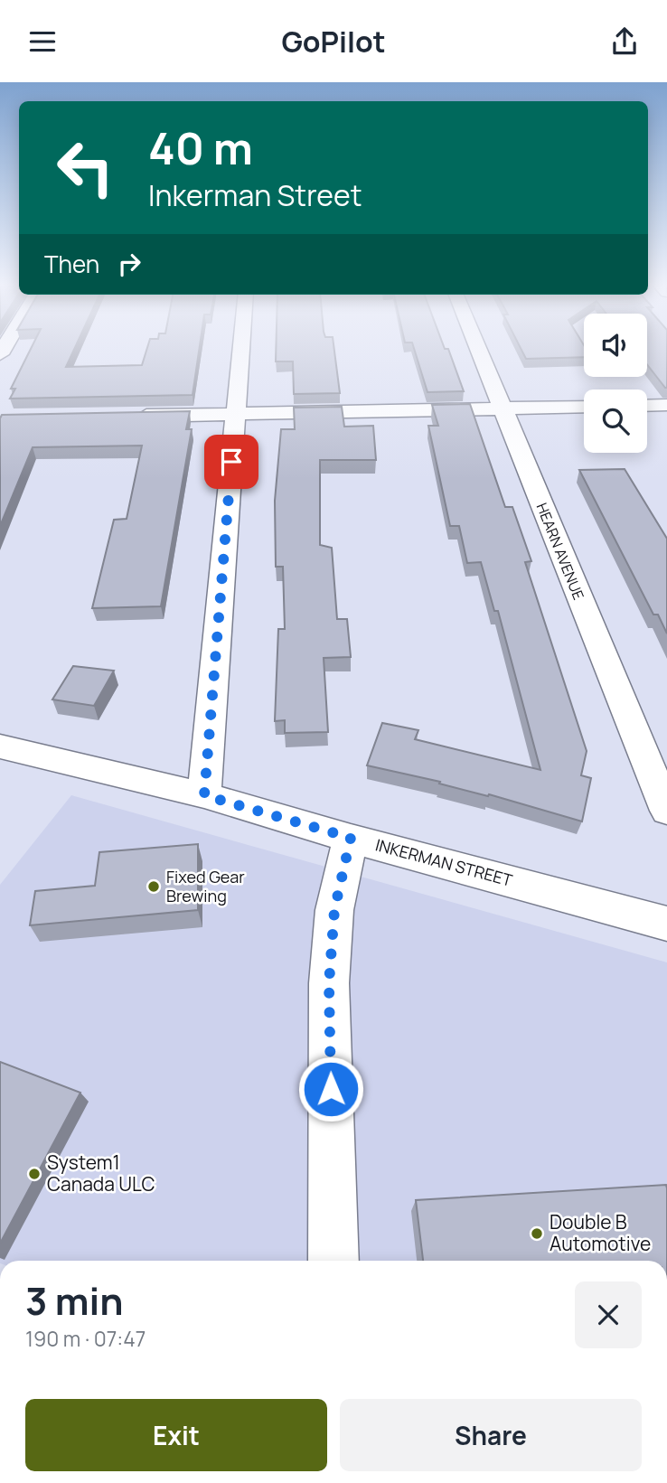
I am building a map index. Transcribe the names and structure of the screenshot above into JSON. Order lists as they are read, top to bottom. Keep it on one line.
{"streets":{"street":["HEARN AVENUE","INKERMAN STREET"]},"places":["Fixed Gear Brewing","System1 Canada ULC","Double B Automotive"],"page":{"header":"GoPilot","turn":["40 m","Inkerman Street"],"then":"Then","heading":["3 min","190 m · 07:47"],"buttons":["Exit","Share"]}}
